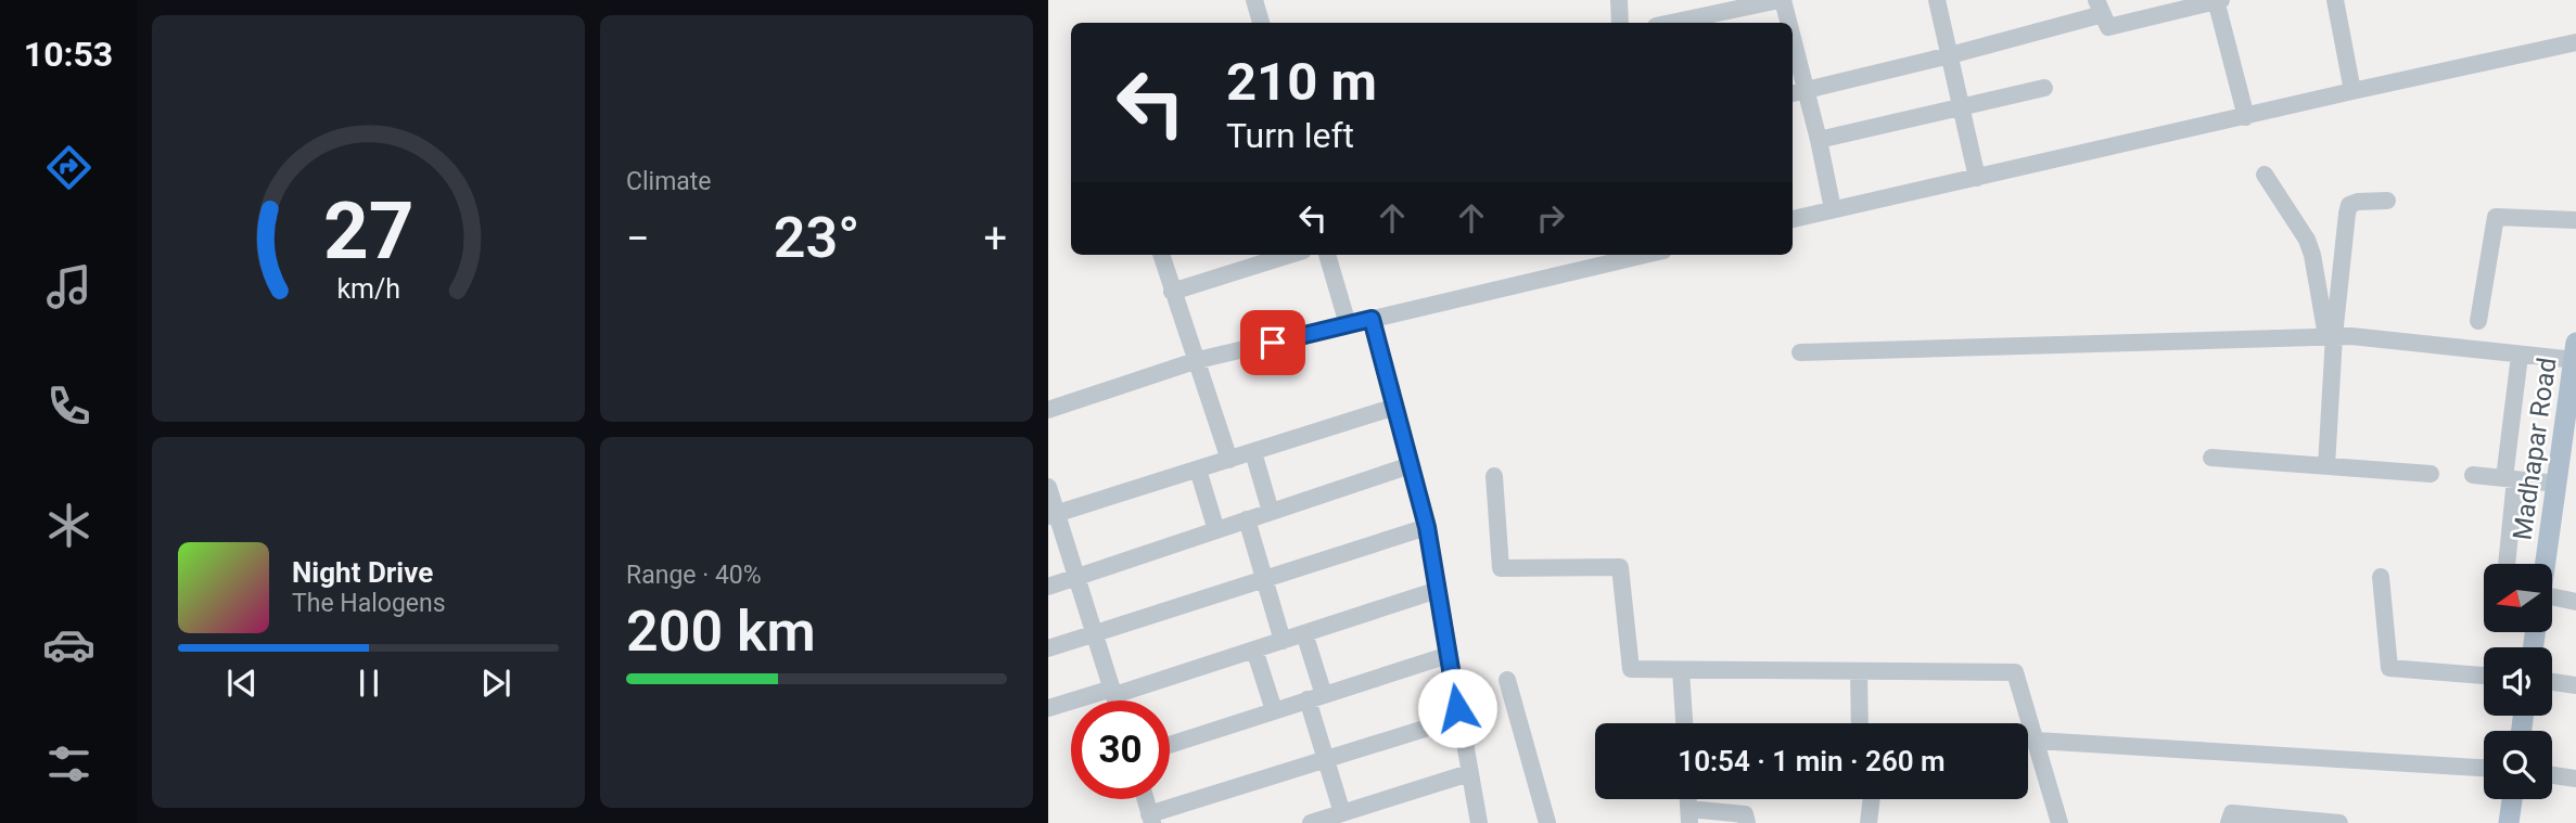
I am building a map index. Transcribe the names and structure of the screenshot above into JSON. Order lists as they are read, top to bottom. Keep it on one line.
{"streets":{"main road":["Madhapar Road"]},"north":"left","page":{"tabs":"10:53","tile":["Climate",["Range · 40%","200 km"]],"turn":["210 m","Turn left"],"heat":["−","23°","+"],"song":["Night Drive","The Halogens"],"limit":"30","trip":"10:54 · 1 min · 260 m","gauge":["27","km/h"]}}
